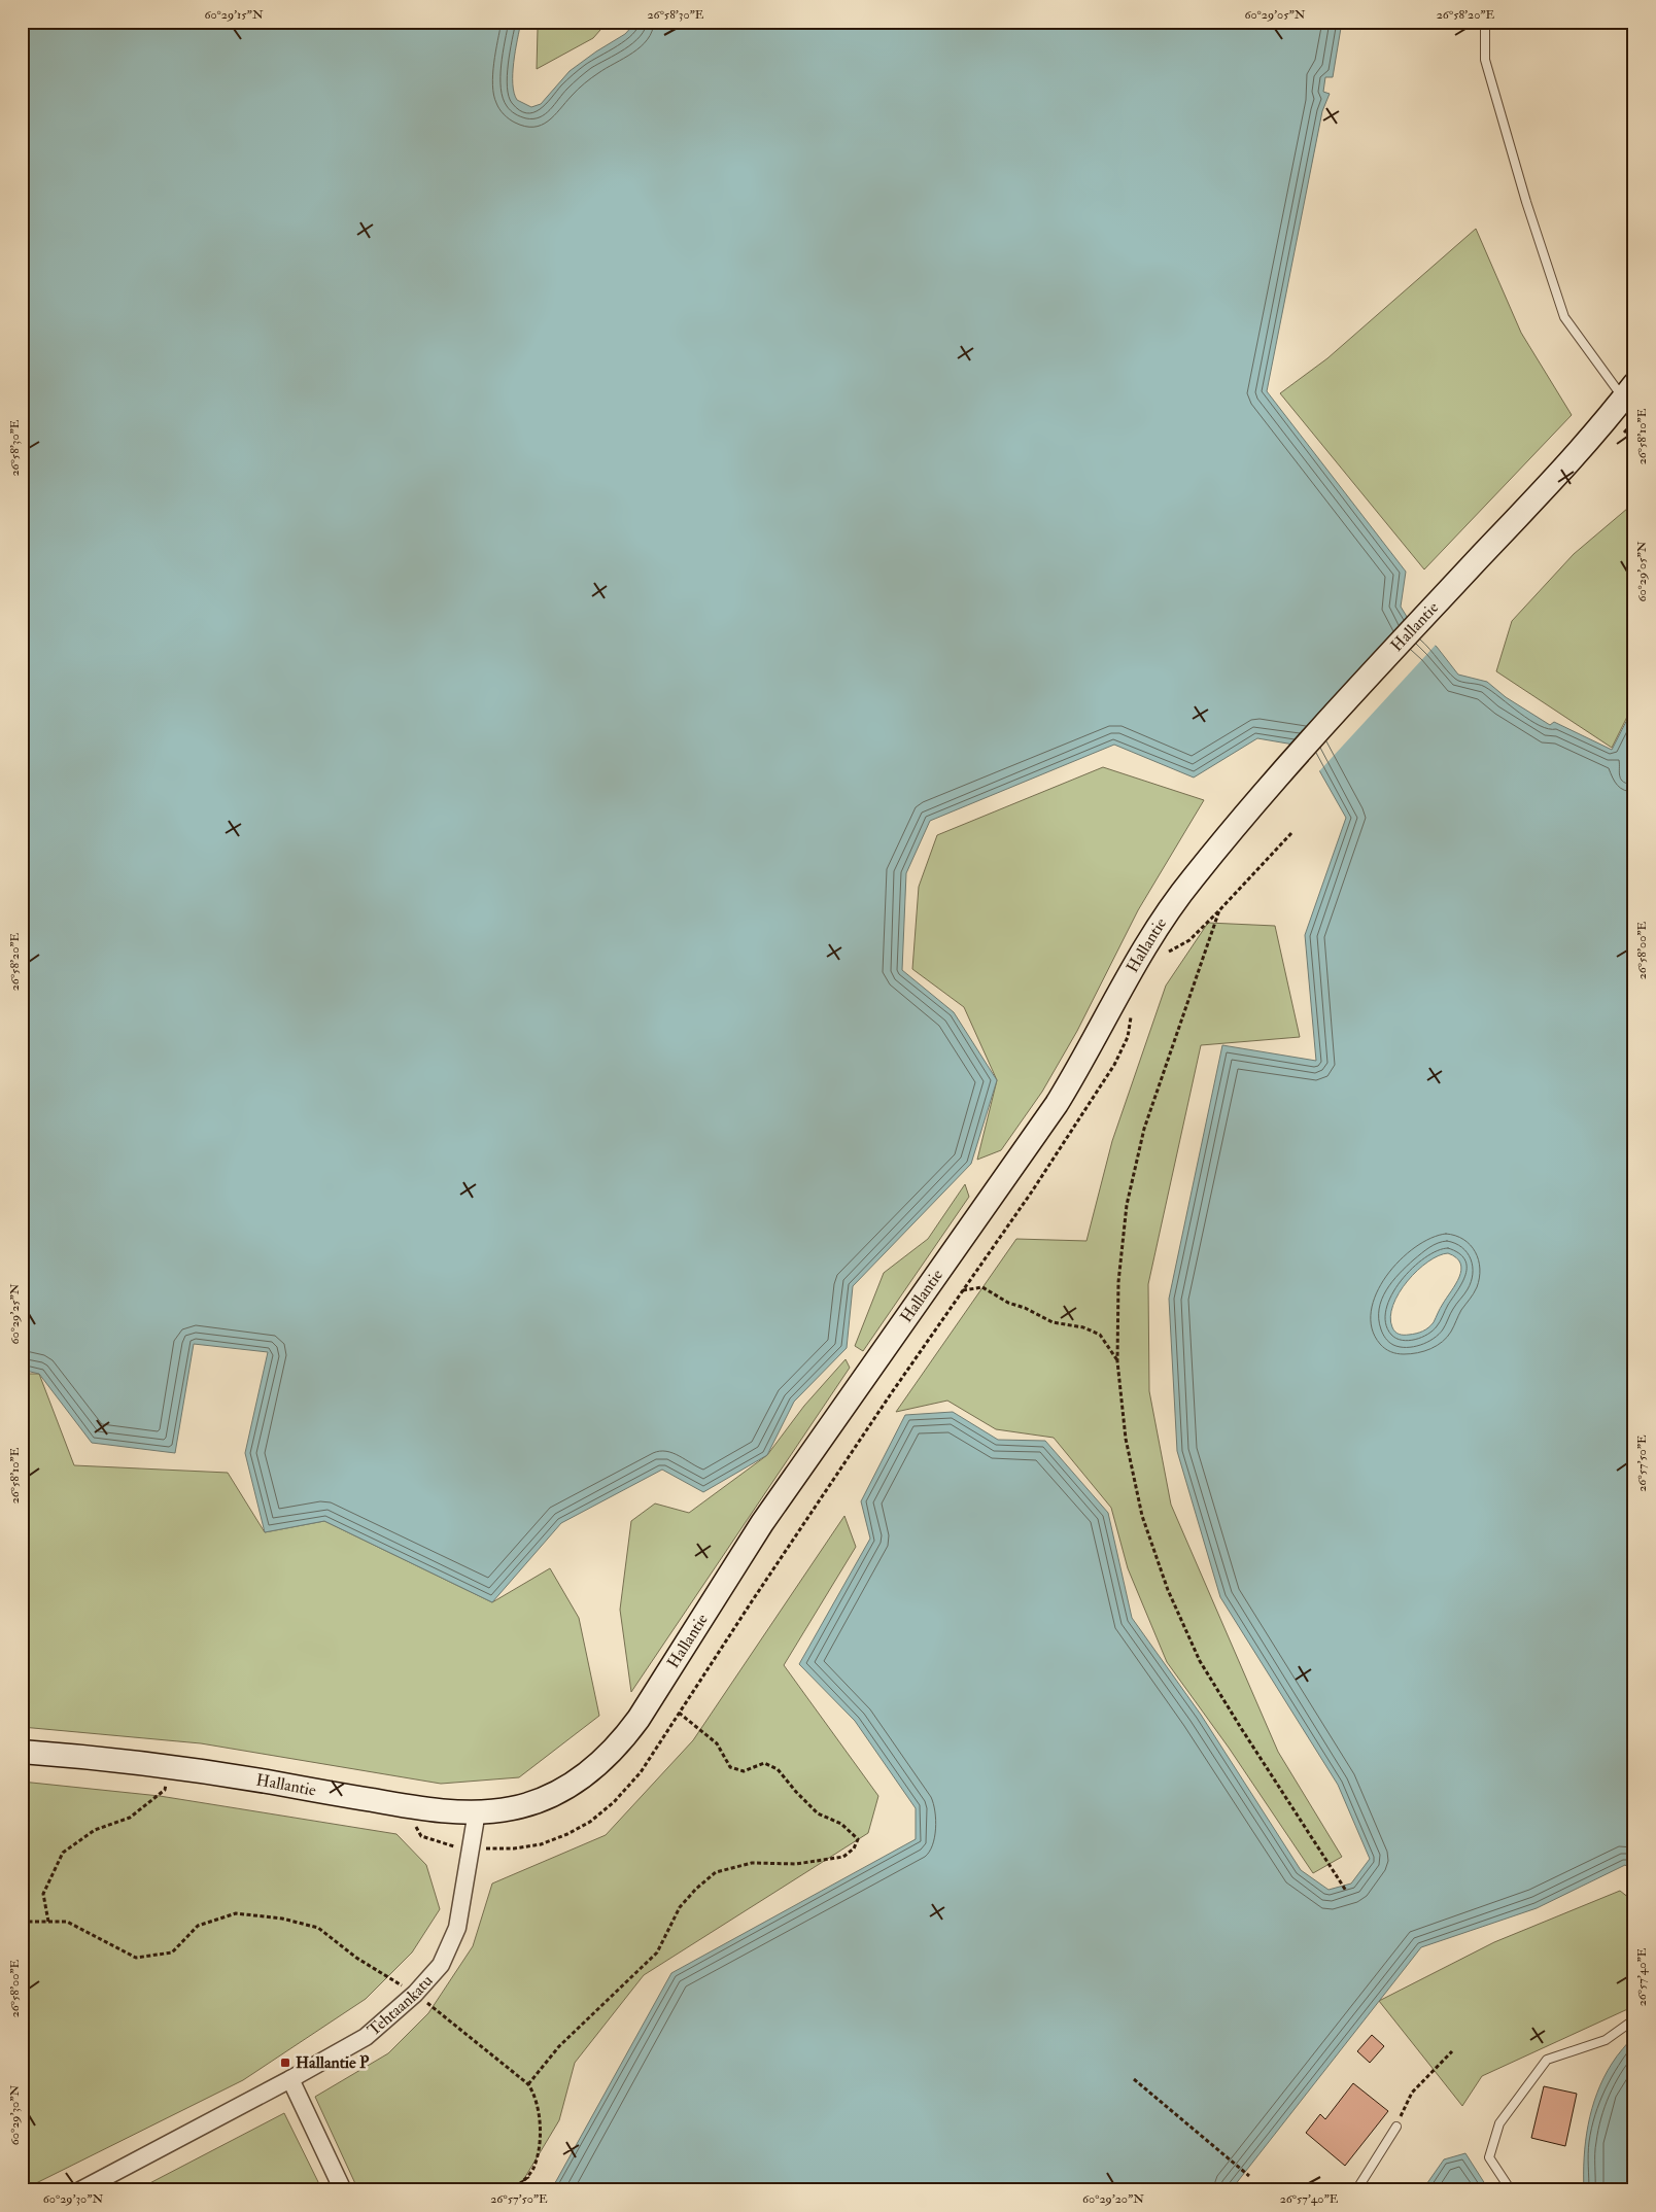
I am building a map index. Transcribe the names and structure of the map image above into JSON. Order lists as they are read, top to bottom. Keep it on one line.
{"streets":{"street":["Hallantie","Tehtaankatu"]},"crossings":[["Hallantie","Tehtaankatu"]],"places":{"transit":["Hallantie P"]},"coordinates":["60°29'15\"N","26°58'30\"E","60°29'05\"N","26°58'20\"E","26°58'10\"E","26°58'00\"E","60°29'25\"N","26°57'50\"E","26°57'40\"E","60°29'30\"N","60°29'20\"N"]}
